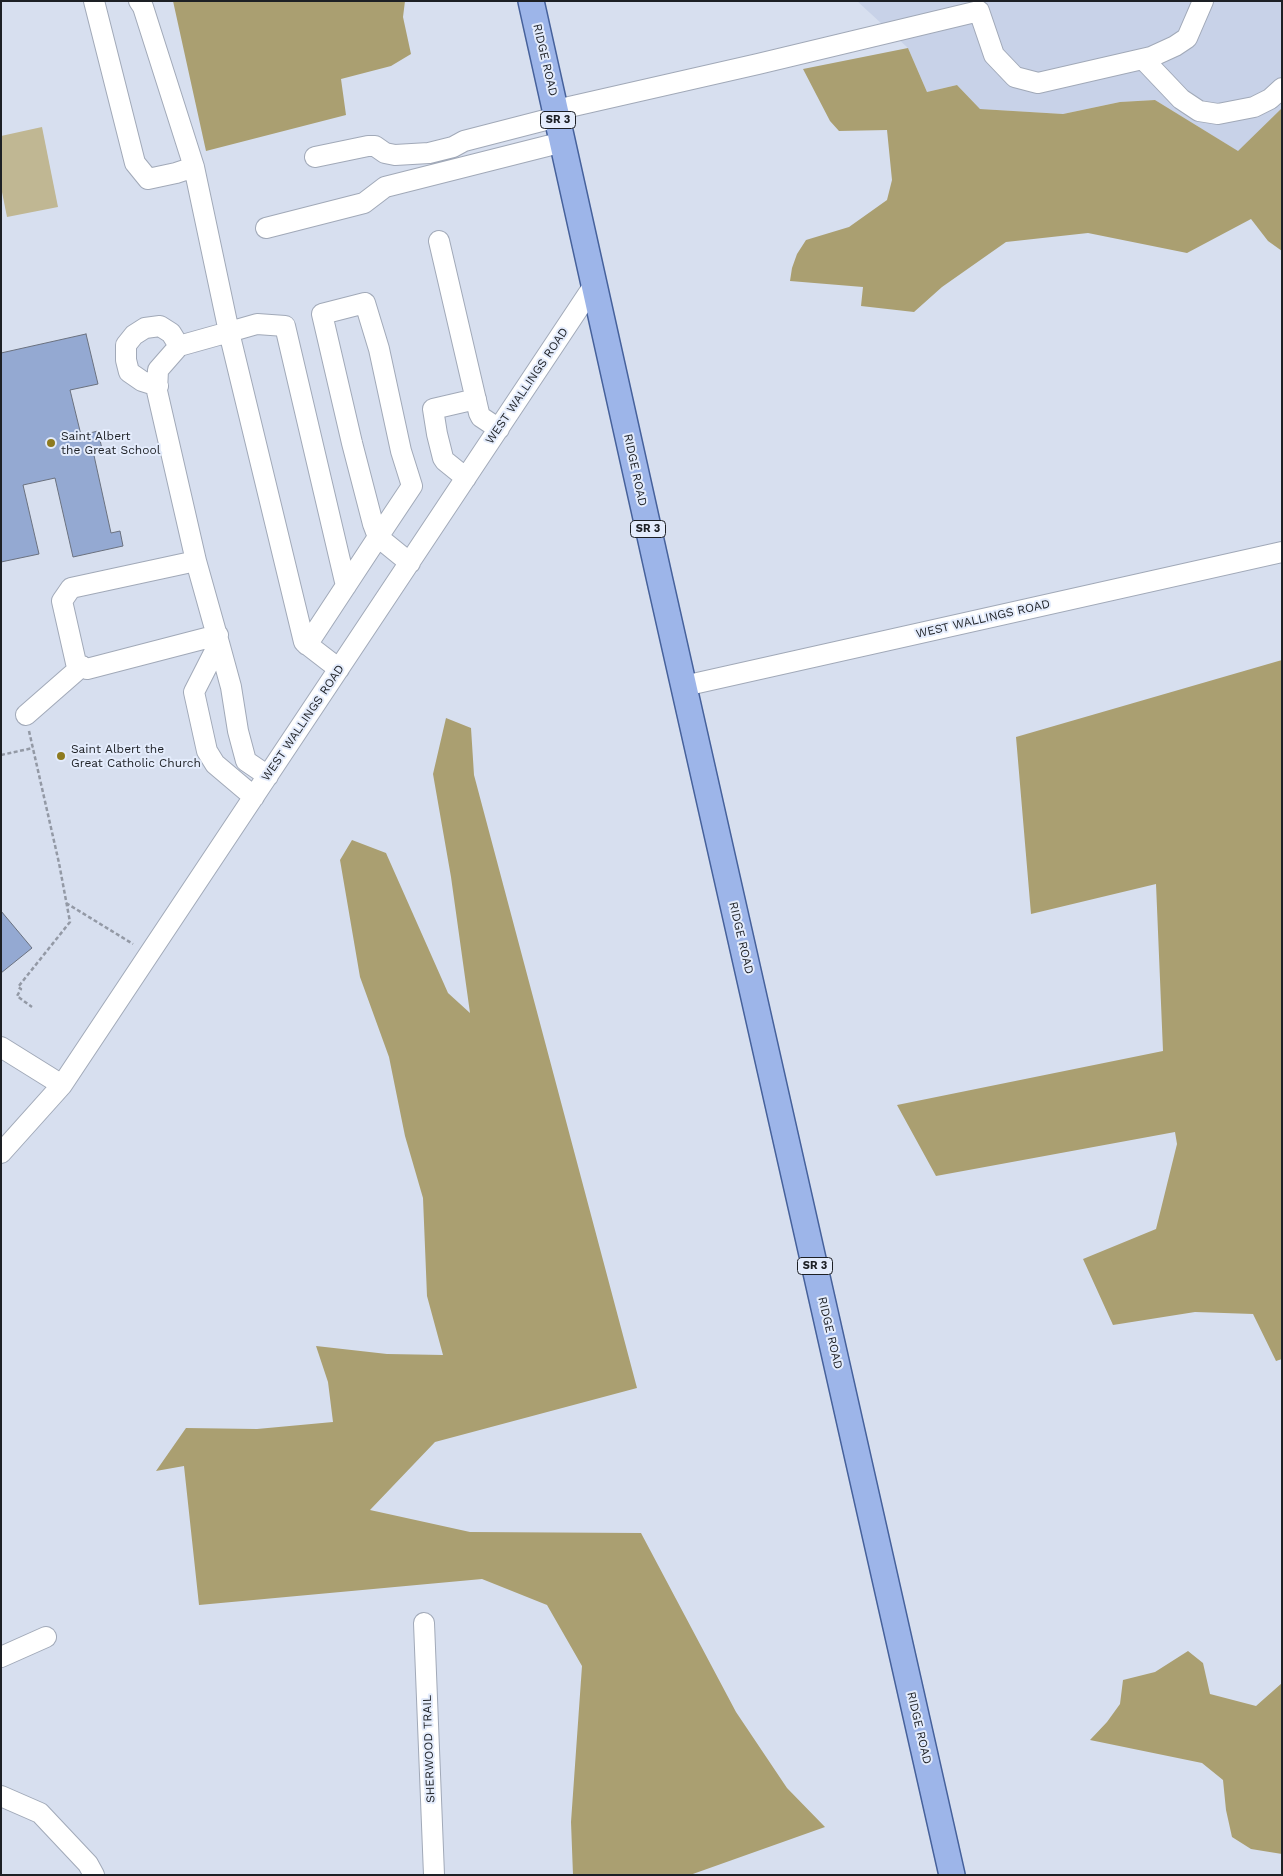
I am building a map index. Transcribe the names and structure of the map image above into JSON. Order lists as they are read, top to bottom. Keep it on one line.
{"streets":{"main road":["RIDGE ROAD","SR 3"],"street":["WEST WALLINGS ROAD","SHERWOOD TRAIL"]},"crossings":[["RIDGE ROAD","WEST WALLINGS ROAD"]],"places":["Saint Albert the Great School","Saint Albert the Great Catholic Church"]}
